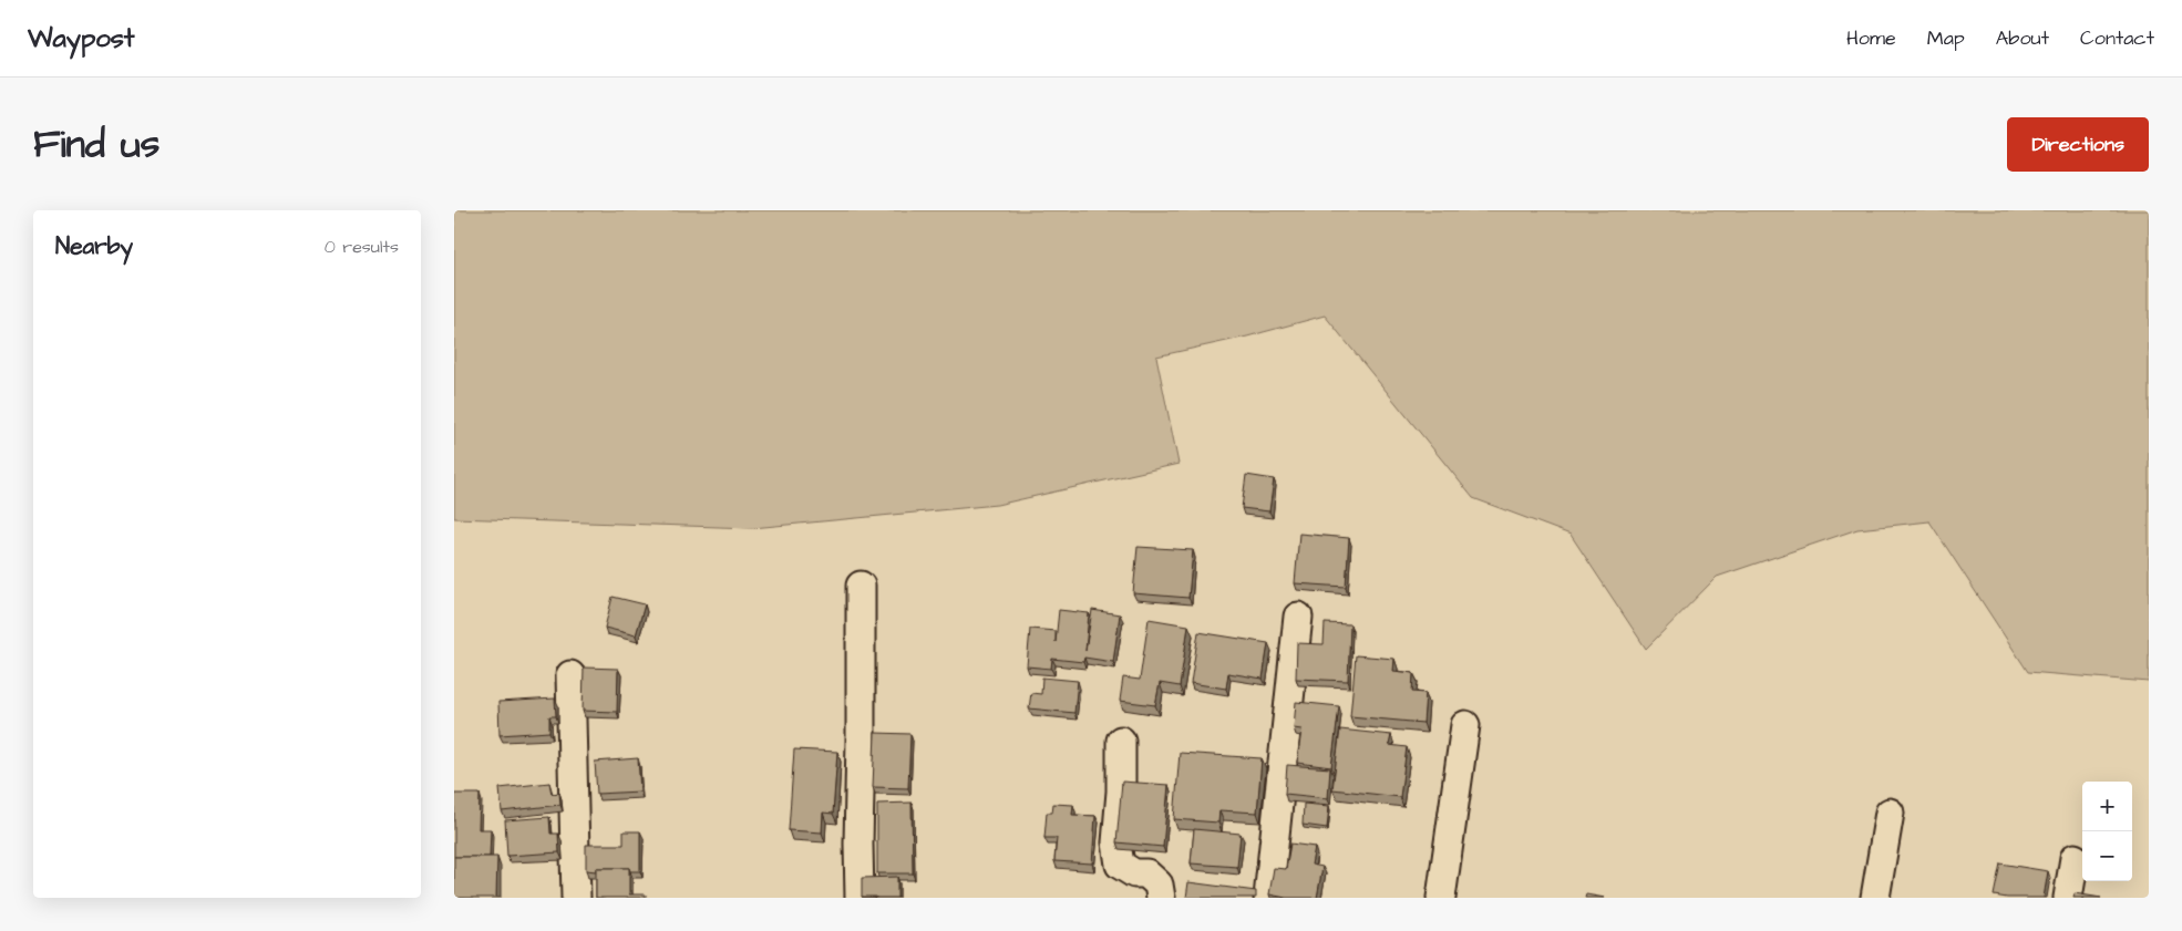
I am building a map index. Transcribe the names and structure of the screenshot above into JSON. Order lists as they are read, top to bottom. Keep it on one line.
{"page":{"header":"Waypost","nav":["Home","Map","About","Contact"],"title":"Find us","buttons":"Directions","heading":["Nearby","0 results"],"map_buttons":["+","−"]}}
